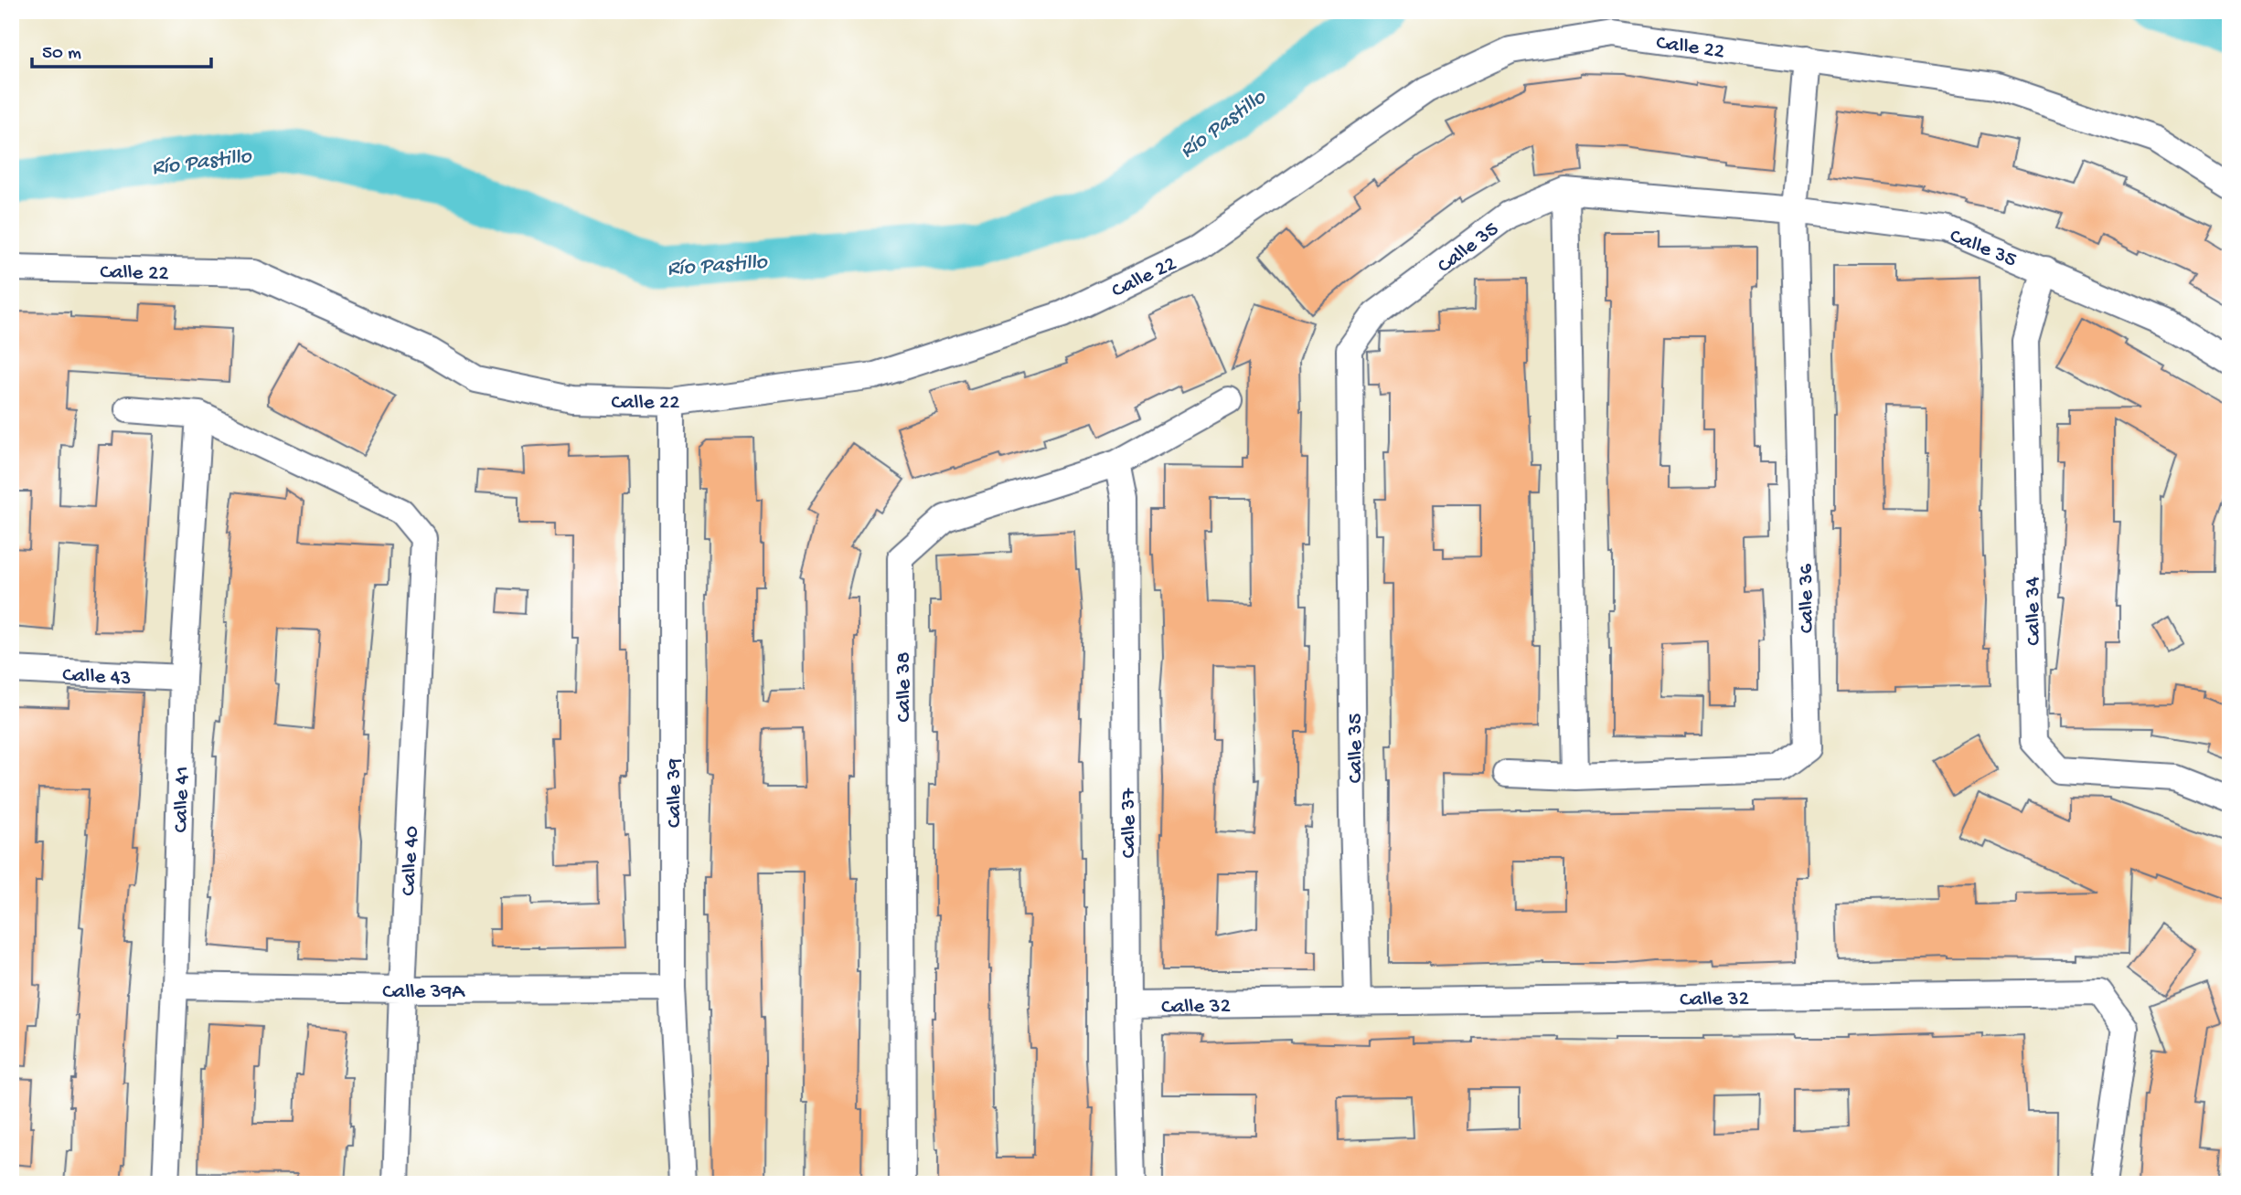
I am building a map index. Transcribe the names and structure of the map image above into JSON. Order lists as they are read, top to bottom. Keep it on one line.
{"streets":{"street":["Calle 22","Calle 35","Calle 36","Calle 34","Calle 43","Calle 38","Calle 39","Calle 41","Calle 37","Calle 40","Calle 39A","Calle 32"]},"crossings":[["Calle 22","Calle 39"],["Calle 35","Calle 36"],["Calle 35","Calle 34"],["Calle 35","Calle 32"],["Calle 43","Calle 41"],["Calle 38","Calle 37"],["Calle 39","Calle 39A"],["Calle 41","Calle 40"],["Calle 41","Calle 39A"],["Calle 37","Calle 32"],["Calle 40","Calle 39A"]],"water":["Río Pastillo"],"scale_bar":"50 m"}
